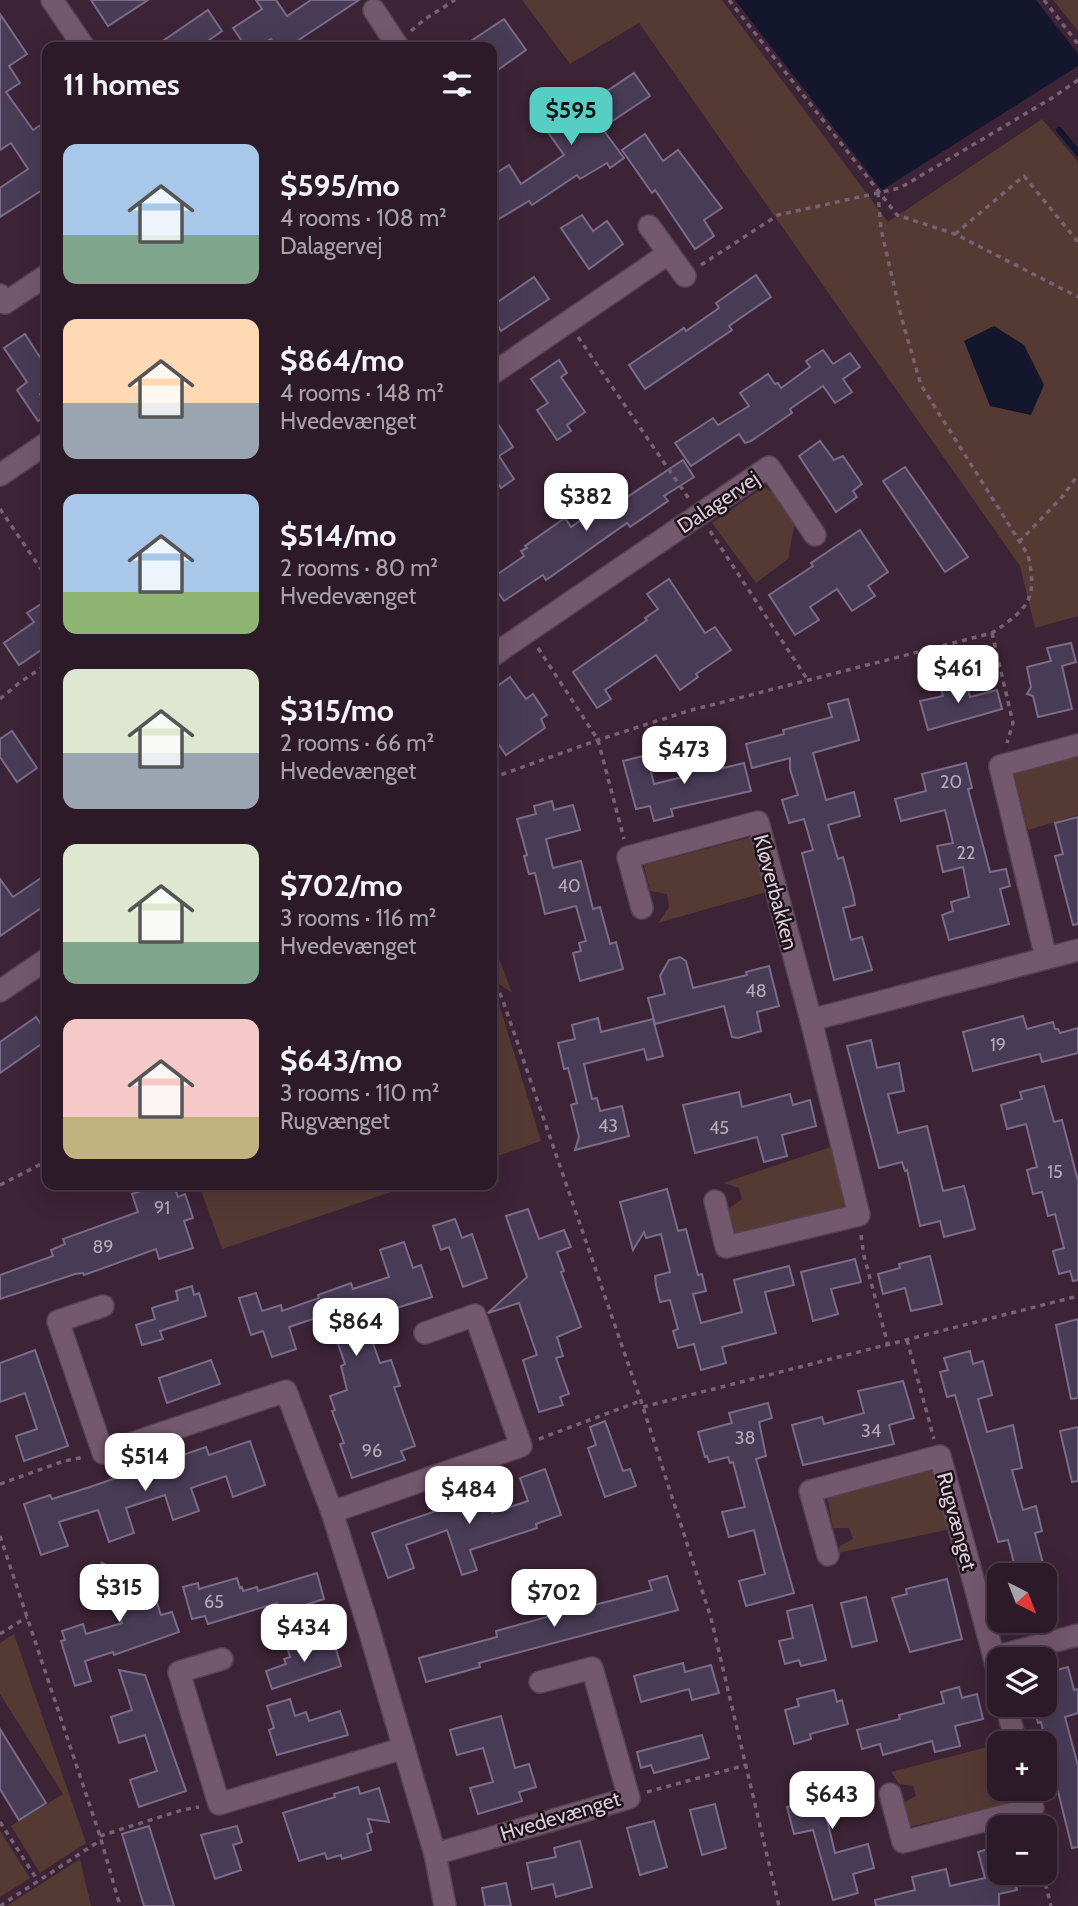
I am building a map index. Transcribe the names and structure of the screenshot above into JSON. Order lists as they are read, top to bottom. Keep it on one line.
{"streets":{"street":["Dalagervej","Kløverbakken","Rugvænget","Hvedevænget"]},"house_numbers":["20","22","40","48","19","43","45","15","91","89","34","38","96","65"],"north":"bottom right","page":{"heading":"11 homes","price":["$595","$382","$461","$473","$864","$514","$484","$315","$702","$434","$643"],"list":[{"name":"$595/mo","note":"4 rooms · 108 m² · Dalagervej"},{"name":"$864/mo","note":"4 rooms · 148 m² · Hvedevænget"},{"name":"$514/mo","note":"2 rooms · 80 m² · Hvedevænget"},{"name":"$315/mo","note":"2 rooms · 66 m² · Hvedevænget"},{"name":"$702/mo","note":"3 rooms · 116 m² · Hvedevænget"},{"name":"$643/mo","note":"3 rooms · 110 m² · Rugvænget"}],"map_buttons":["+","−"]}}
